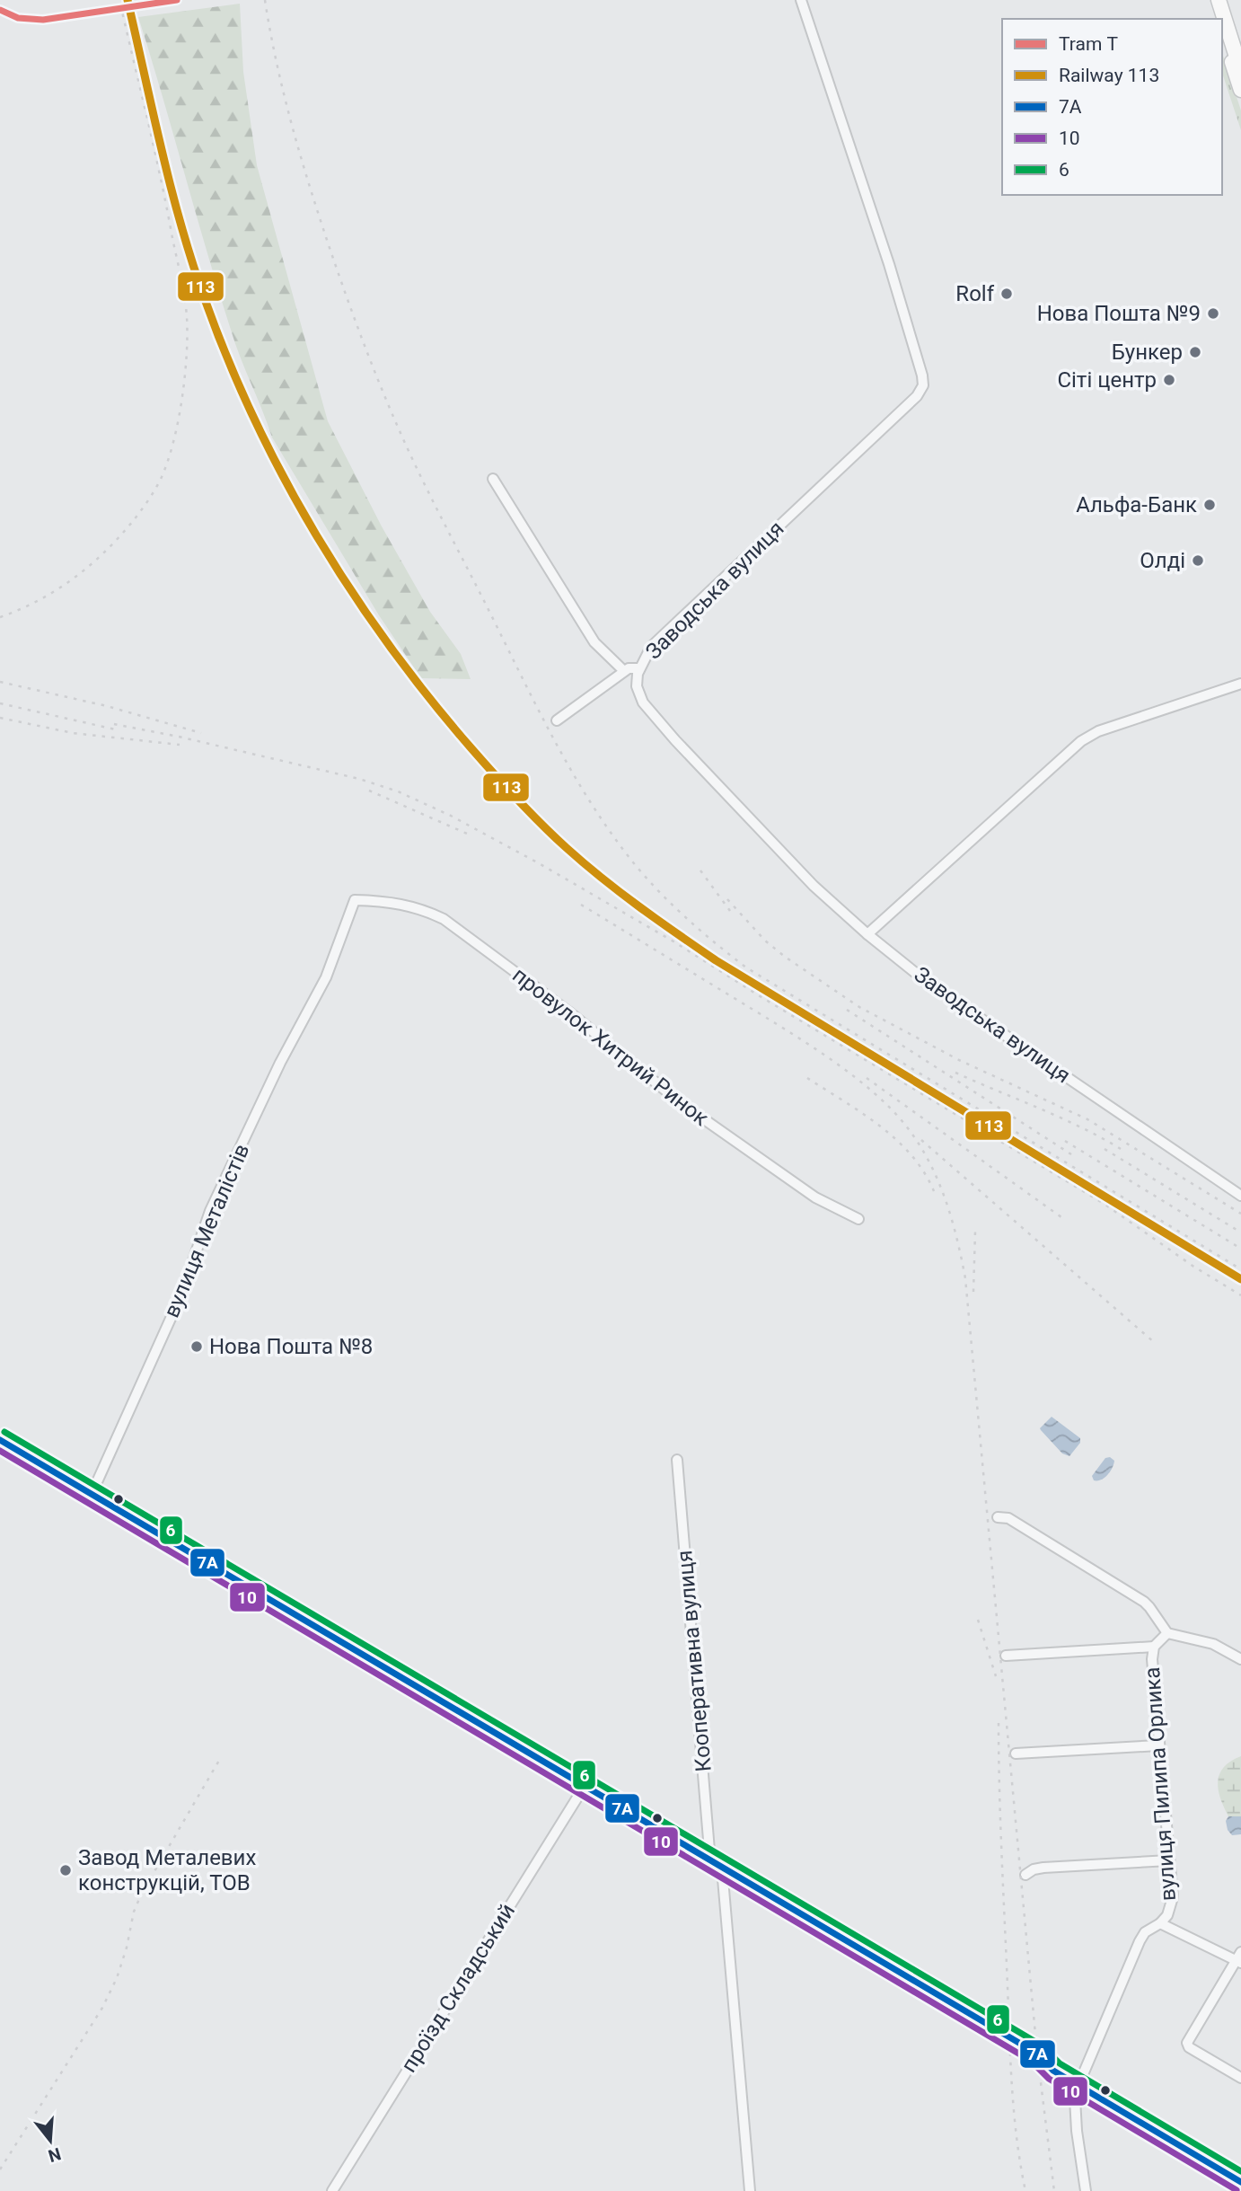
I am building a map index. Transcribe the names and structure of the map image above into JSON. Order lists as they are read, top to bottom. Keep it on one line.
{"streets":{"street":["Заводська вулиця","провулок Хитрий Ринок","вулиця Металістів","Кооперативна вулиця","вулиця Пилипа Орлика","проїзд Складський"]},"crossings":[["провулок Хитрий Ринок","вулиця Металістів"]],"places":["Rolf","Нова Пошта №9","Бункер","Сіті центр","Альфа-Банк","Олді","Нова Пошта №8","Завод Металевих конструкцій, ТОВ"],"lines":["tram line Т","rail line 113","transit line 6","transit line 7А","transit line 10"],"legend":["Tram Т","Railway 113","7А","10","6"],"north":"bottom"}
